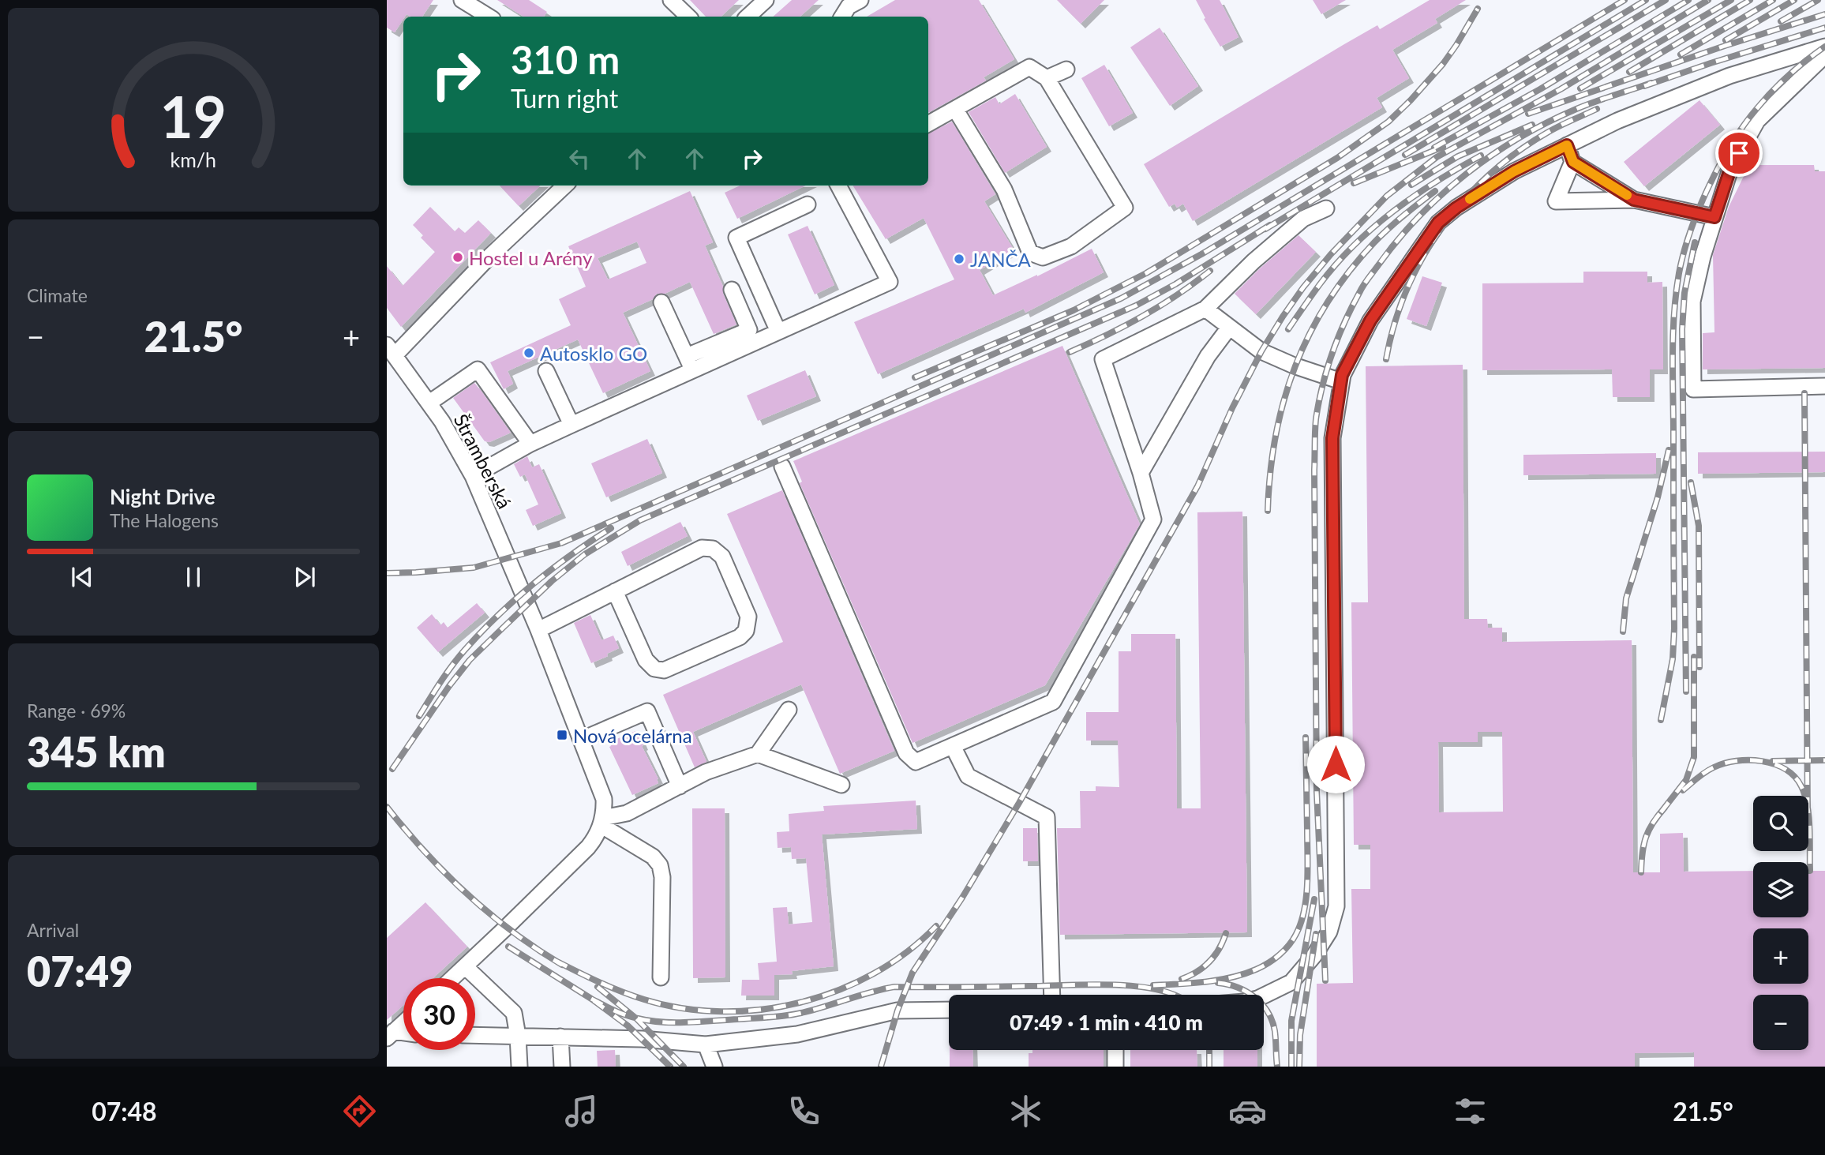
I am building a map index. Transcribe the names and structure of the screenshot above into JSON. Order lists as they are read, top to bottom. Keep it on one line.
{"streets":{"street":["Štramberská"]},"places":{"other":["Hostel u Arény","JANČA","Autosklo GO"],"transit":["Nová ocelárna"]},"page":{"turn":["310 m","Turn right"],"tile":["Climate",["Range · 69%","345 km"],["Arrival","07:49"]],"heat":["−","21.5°","+"],"song":["Night Drive","The Halogens"],"map_buttons":["+","−"],"limit":"30","trip":"07:49 · 1 min · 410 m","tabs":["07:48","21.5°"],"gauge":["19","km/h"]}}
